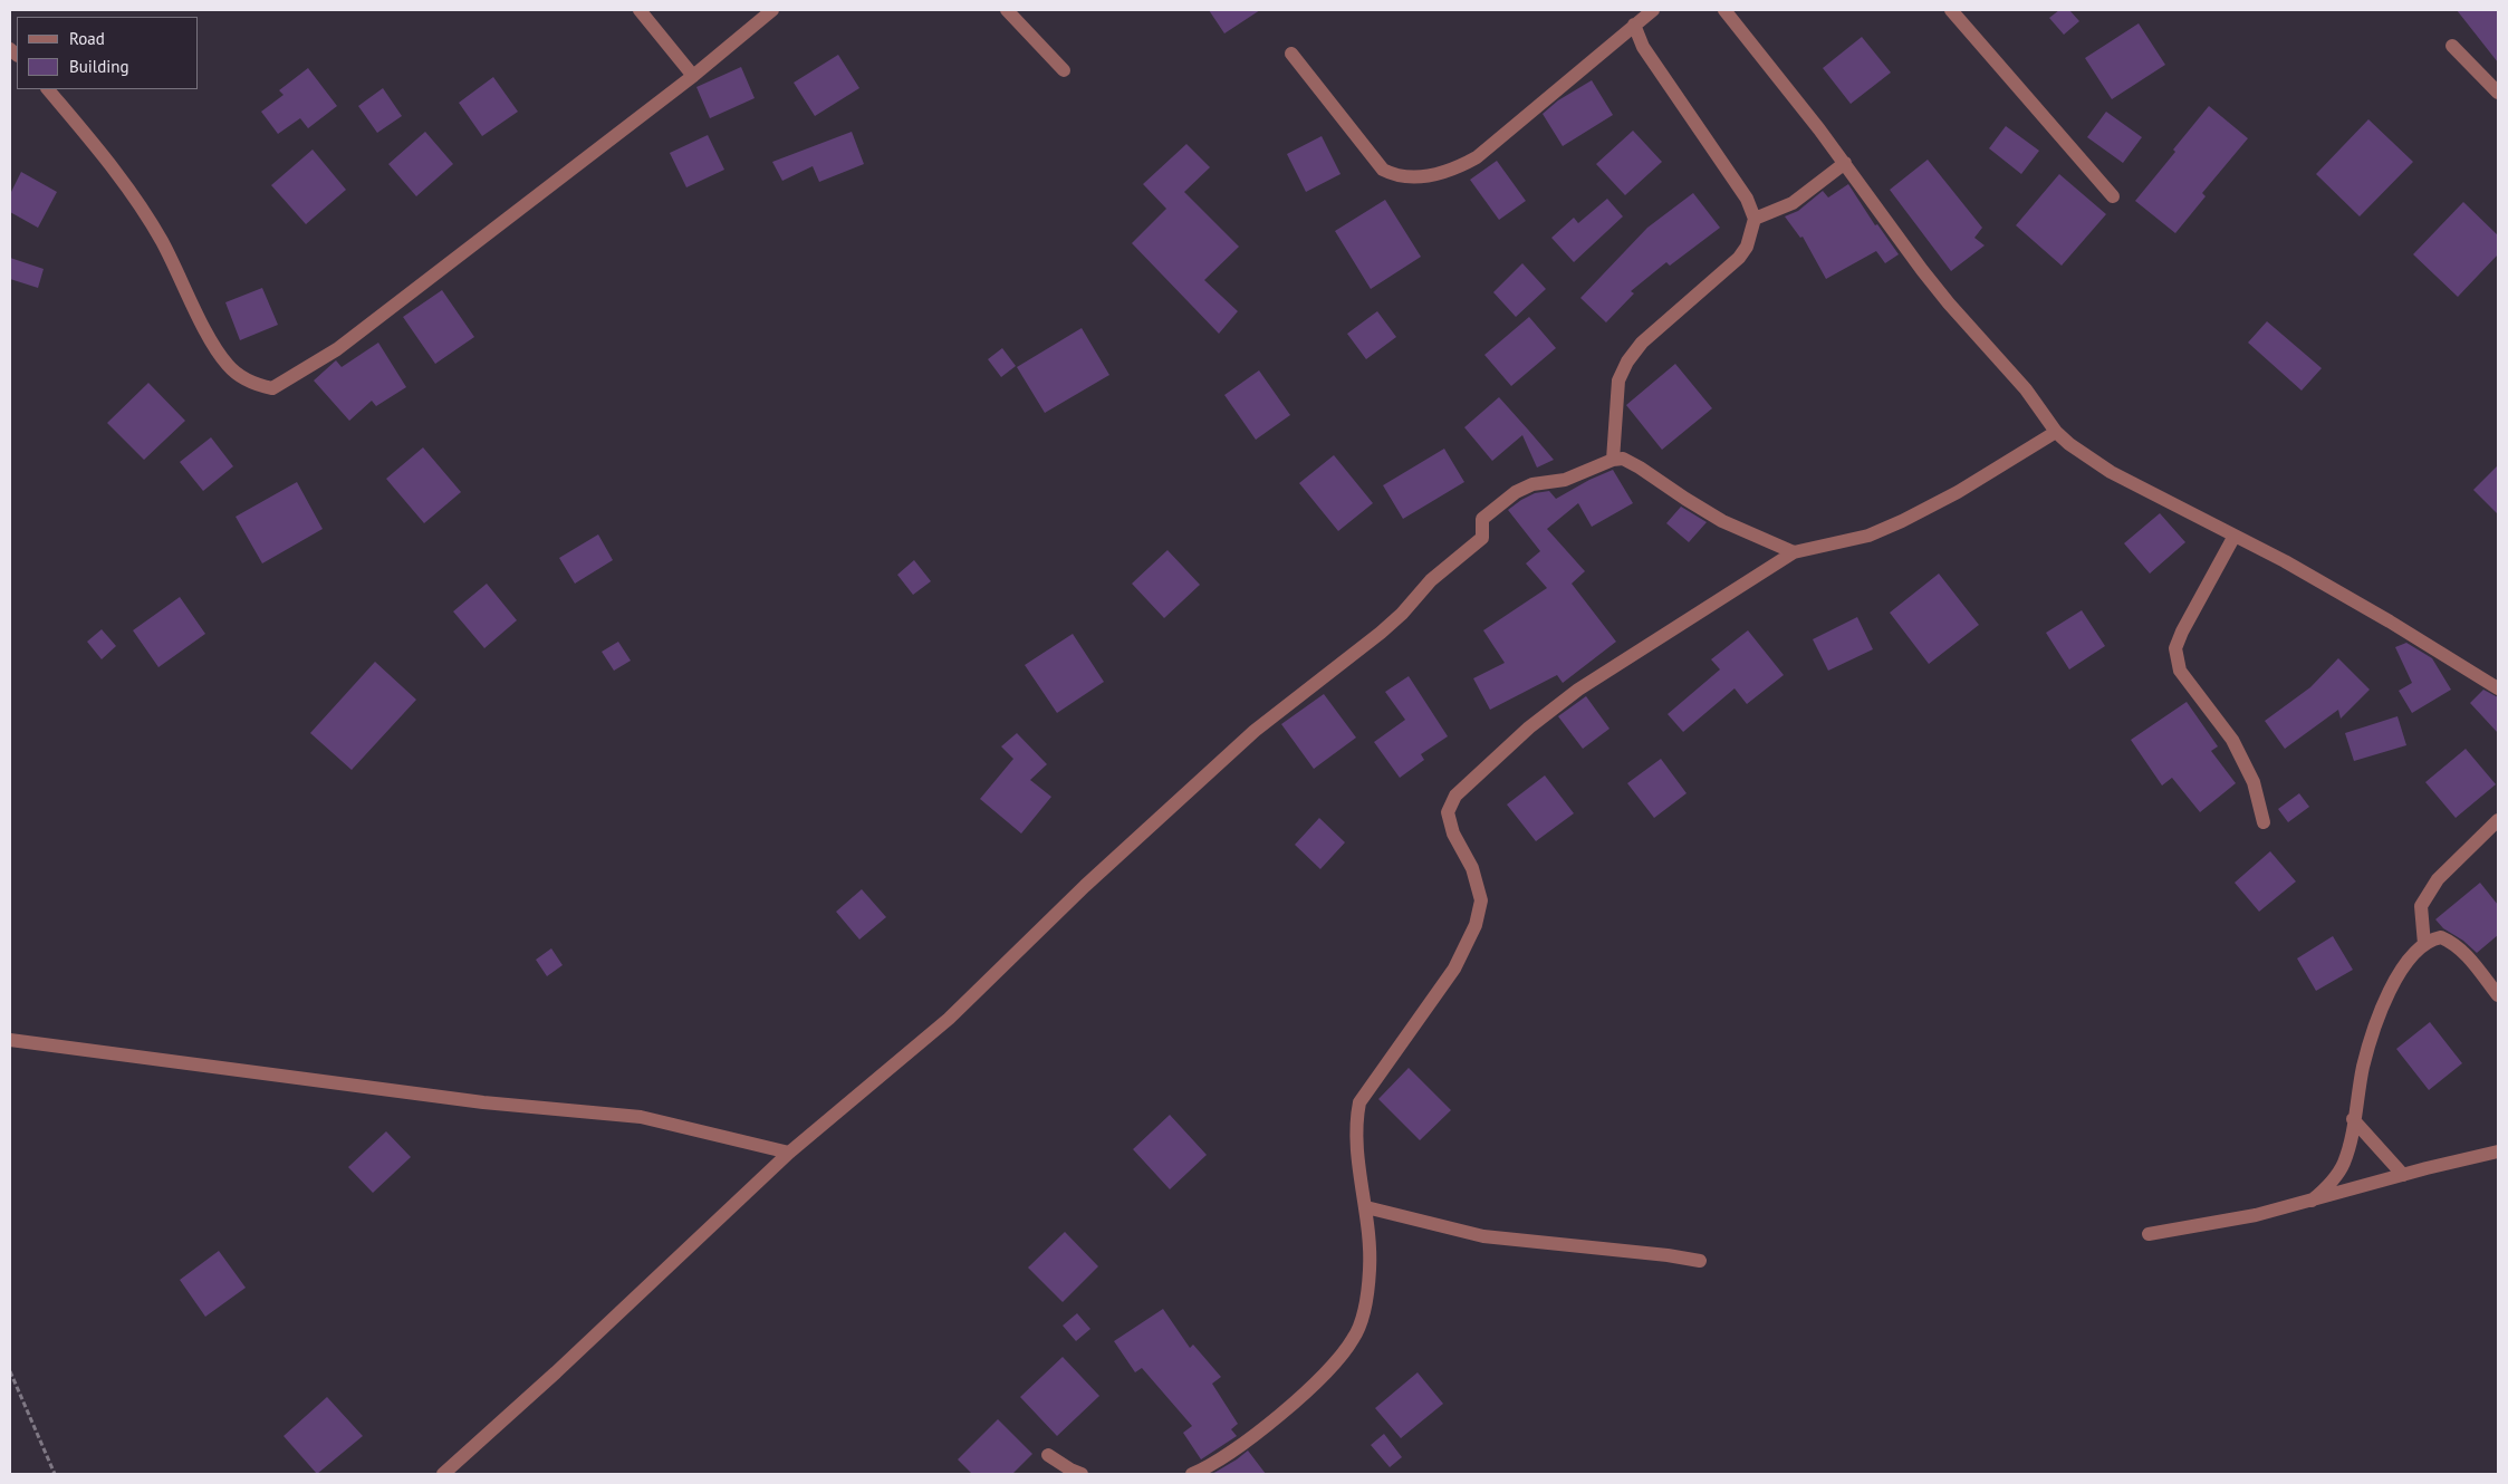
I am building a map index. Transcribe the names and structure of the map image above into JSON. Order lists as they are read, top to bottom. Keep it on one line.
{"legend":["Road","Building"]}
